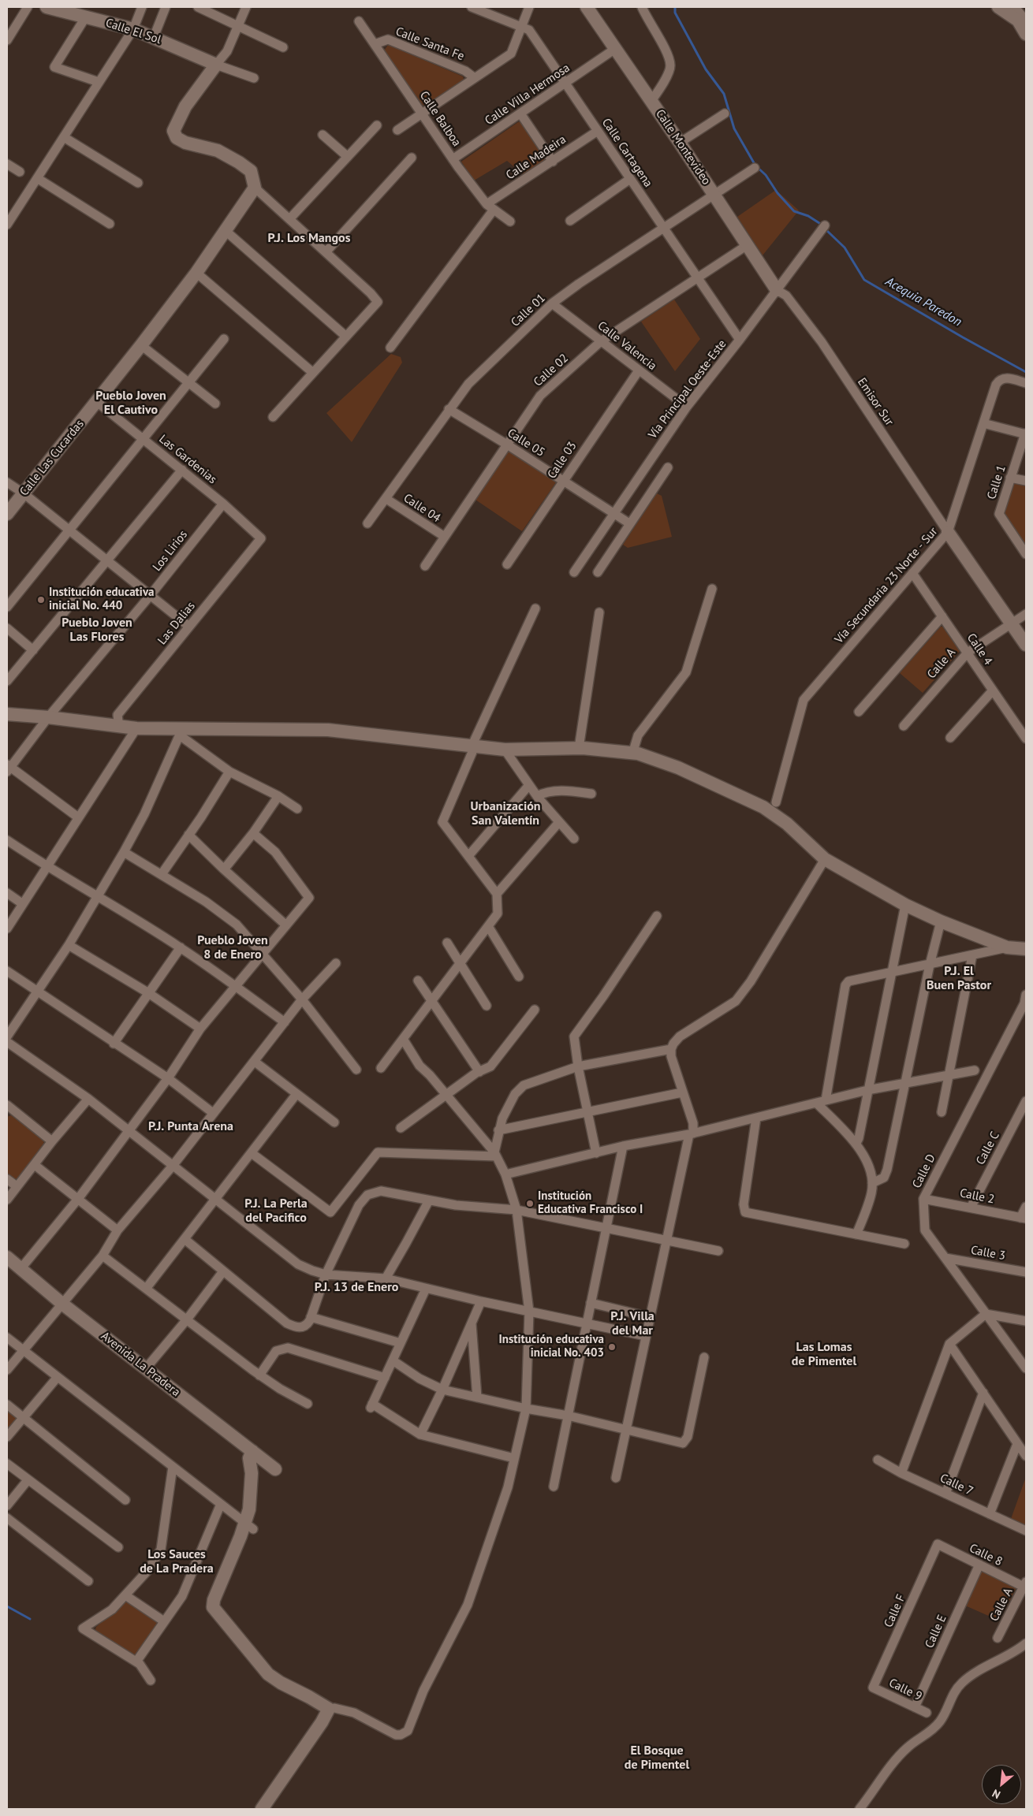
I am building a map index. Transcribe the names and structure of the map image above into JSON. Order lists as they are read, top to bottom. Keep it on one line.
{"streets":{"street":["Calle El Sol","Calle Santa Fe","Calle Villa Hermosa","Calle Balboa","Calle Montevideo","Calle Cartagena","Calle Madeira","Calle 01","Calle Valencia","Calle 02","Vía Principal Oeste-Este","Emisor Sur","Calle 05","Calle Las Cucardas","Las Gardenias","Calle 03","Calle 1","Calle 04","Los Lirios","Vía Secundaria 23 Norte - Sur","Las Dalias","Calle 4","Calle A","Calle C","Calle D","Calle 2","Calle 3","Avenida La Pradera","Calle 7","Calle 8","Calle F","Calle E","Calle 9"]},"crossings":[["Calle Santa Fe","Calle Balboa"],["Calle Villa Hermosa","Calle Balboa"],["Calle Villa Hermosa","Calle Montevideo"],["Calle Villa Hermosa","Calle Cartagena"],["Calle Balboa","Calle Madeira"],["Calle Montevideo","Calle 01"],["Calle Montevideo","Calle 02"],["Calle Montevideo","Vía Principal Oeste-Este"],["Calle Montevideo","Emisor Sur"],["Calle Cartagena","Calle Madeira"],["Calle Cartagena","Calle 01"],["Calle Cartagena","Calle 02"],["Calle Cartagena","Vía Principal Oeste-Este"],["Calle 01","Calle Valencia"],["Calle 01","Calle 05"],["Calle 01","Calle 04"],["Calle Valencia","Calle 02"],["Calle Valencia","Vía Principal Oeste-Este"],["Calle Valencia","Calle 03"],["Calle 02","Calle 05"],["Calle 02","Calle 04"],["Vía Principal Oeste-Este","Emisor Sur"],["Vía Principal Oeste-Este","Calle 05"],["Emisor Sur","Vía Secundaria 23 Norte - Sur"],["Calle 05","Calle 03"],["Calle Las Cucardas","Las Gardenias"],["Las Gardenias","Los Lirios"],["Las Gardenias","Las Dalias"],["Vía Secundaria 23 Norte - Sur","Calle 4"],["Calle 4","Calle A"],["Calle A","Calle 8"],["Calle C","Calle 2"],["Calle D","Calle 2"],["Calle D","Calle 3"],["Calle 8","Calle F"],["Calle 8","Calle E"],["Calle F","Calle 9"],["Calle E","Calle 9"]],"districts":["P.J. Los Mangos","Pueblo Joven El Cautivo","Pueblo Joven Las Flores","Urbanización San Valentín","Pueblo Joven 8 de Enero","P.J. El Buen Pastor","P.J. Punta Arena","P.J. La Perla del Pacifico","P.J. 13 de Enero","P.J. Villa del Mar","Las Lomas de Pimentel","Los Sauces de La Pradera","El Bosque de Pimentel"],"water":["Acequia Paredon"],"places":["Institución educativa inicial No. 440","Institución Educativa Francisco I","Institución educativa inicial No. 403"],"north":"bottom left"}
